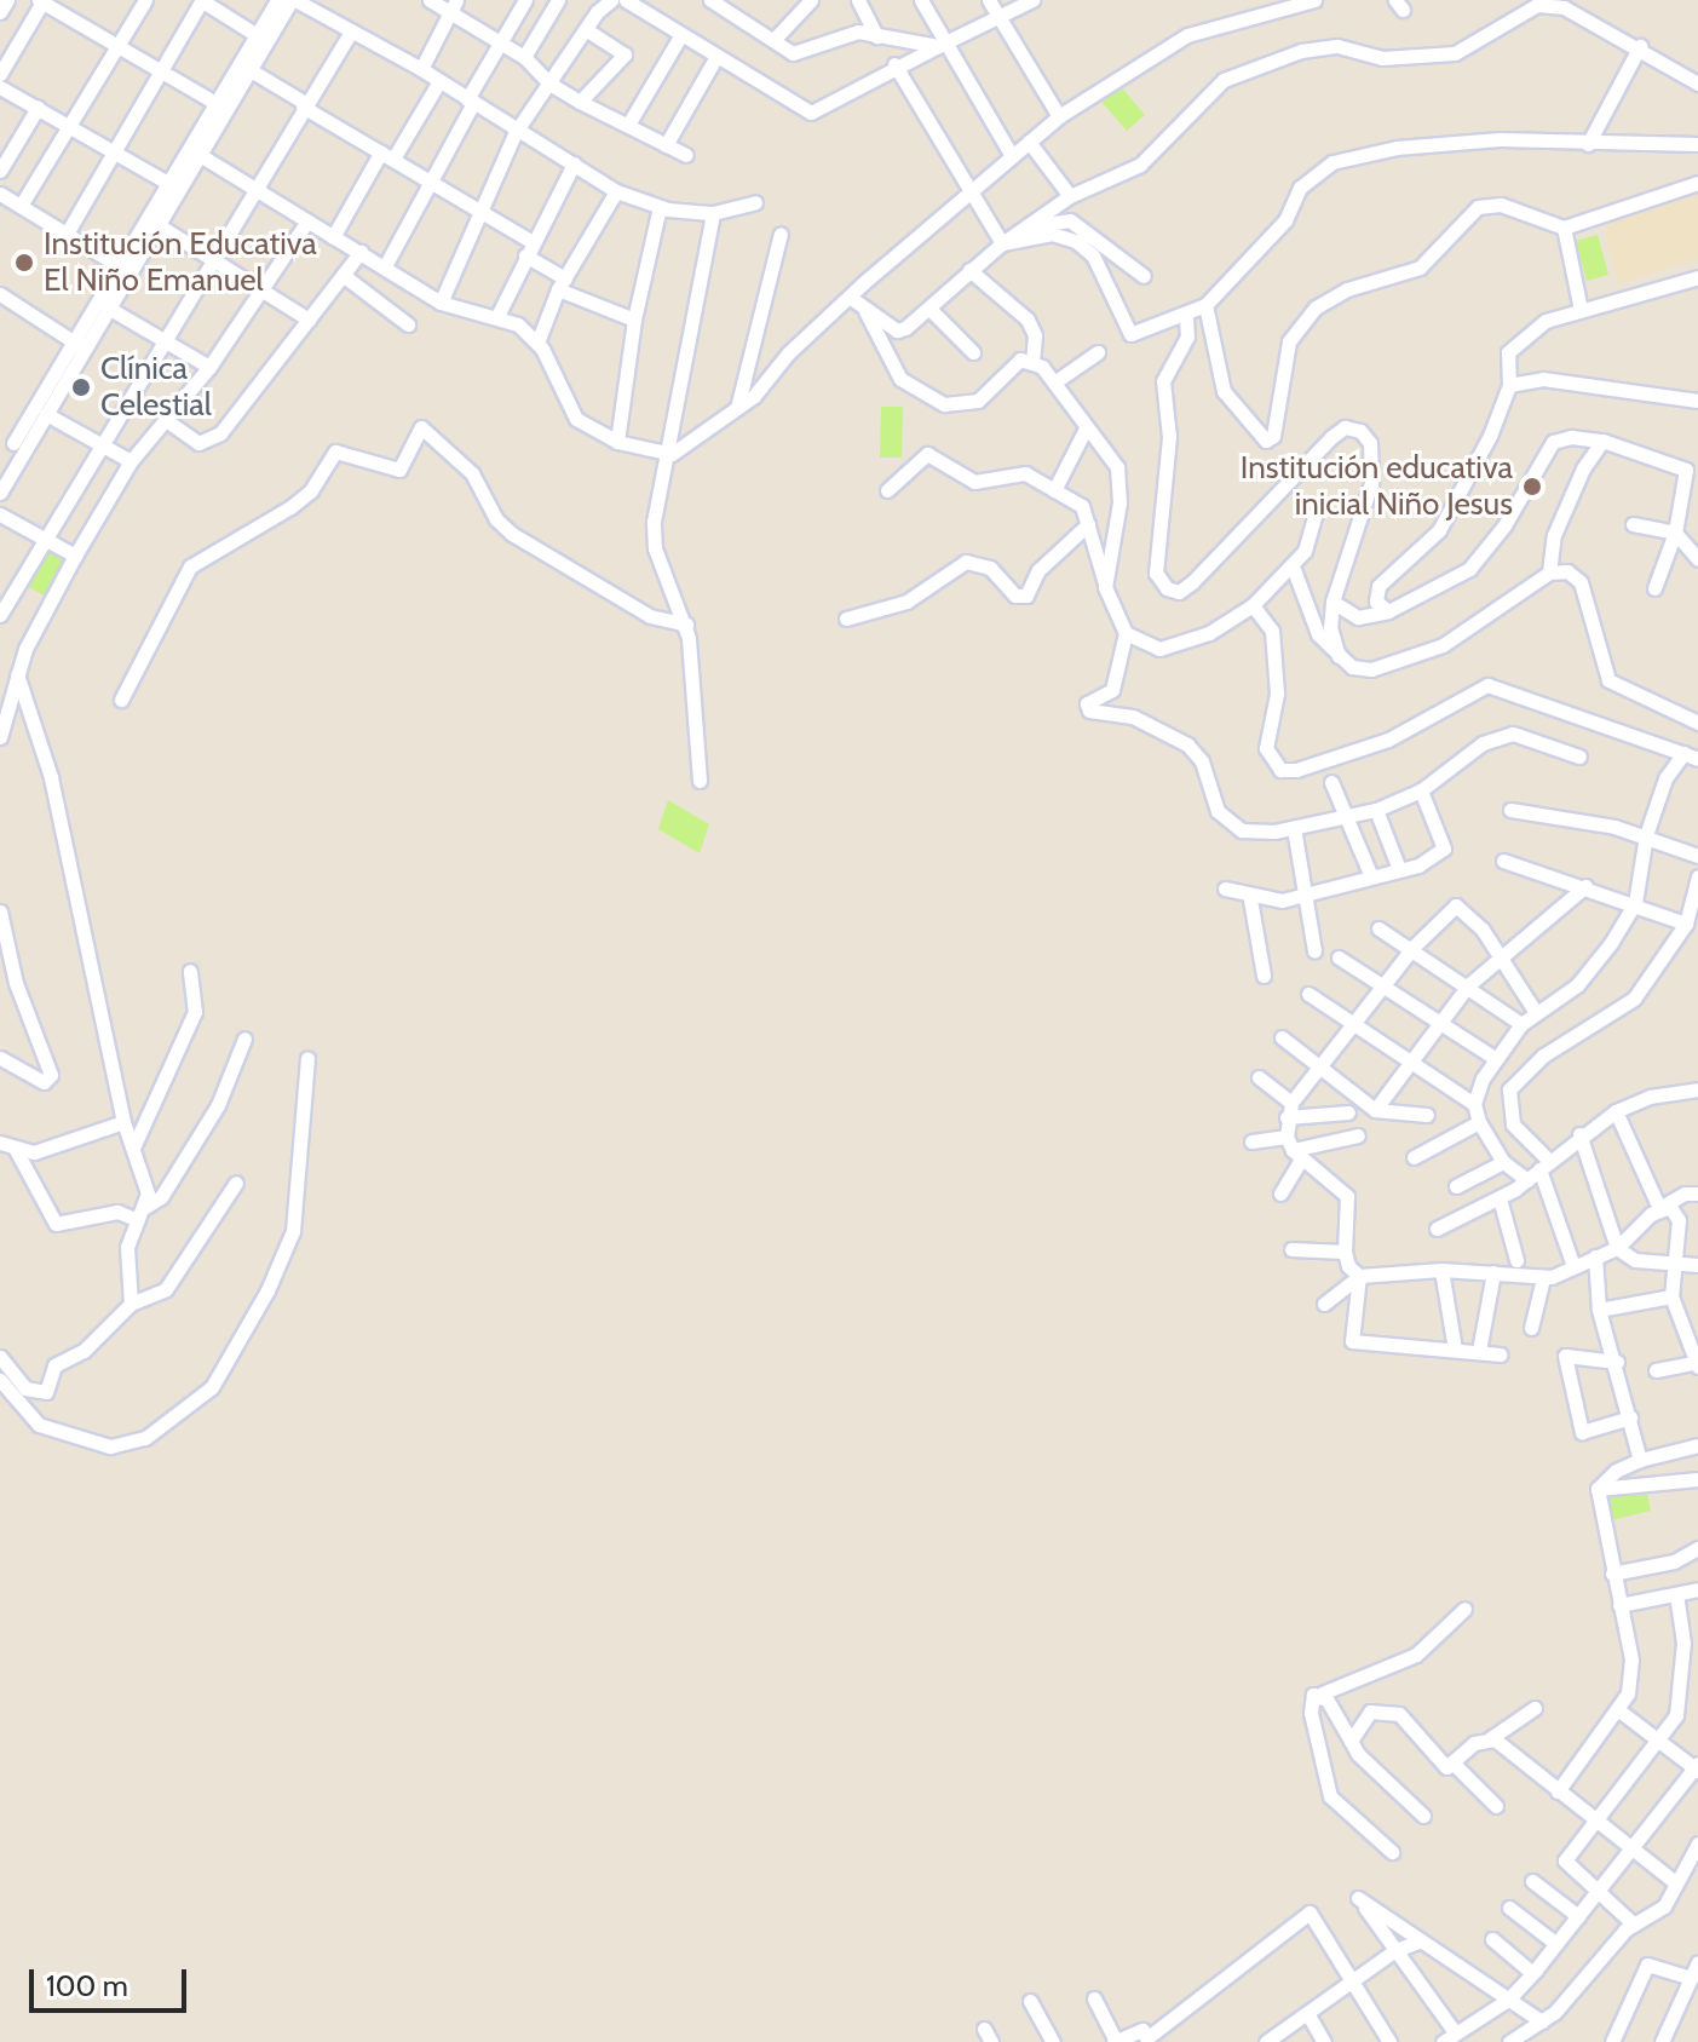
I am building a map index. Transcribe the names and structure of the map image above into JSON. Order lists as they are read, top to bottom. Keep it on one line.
{"places":["Institución Educativa El Niño Emanuel","Clínica Celestial","Institución educativa inicial Niño Jesus"],"scale_bar":"100 m"}
